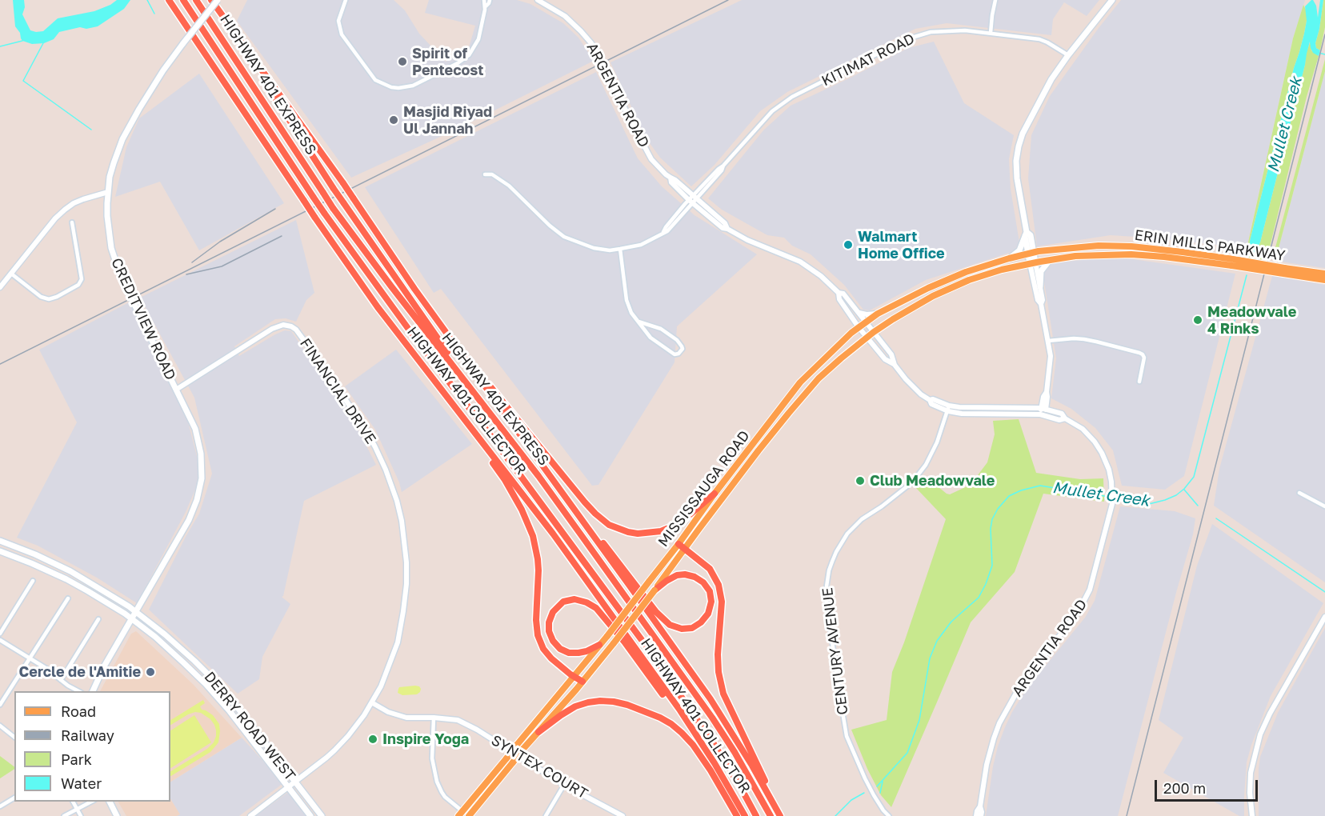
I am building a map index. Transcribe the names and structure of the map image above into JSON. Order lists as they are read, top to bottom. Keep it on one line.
{"streets":{"highway":["HIGHWAY 401 EXPRESS","HIGHWAY 401 COLLECTOR"],"main road":["ERIN MILLS PARKWAY","CREDITVIEW ROAD","MISSISSAUGA ROAD","DERRY ROAD WEST"],"street":["KITIMAT ROAD","ARGENTIA ROAD","FINANCIAL DRIVE","CENTURY AVENUE","SYNTEX COURT"]},"crossings":[["KITIMAT ROAD","ARGENTIA ROAD"],["ARGENTIA ROAD","MISSISSAUGA ROAD"],["ARGENTIA ROAD","CENTURY AVENUE"],["ERIN MILLS PARKWAY","MISSISSAUGA ROAD"],["CREDITVIEW ROAD","FINANCIAL DRIVE"],["CREDITVIEW ROAD","DERRY ROAD WEST"],["FINANCIAL DRIVE","DERRY ROAD WEST"],["FINANCIAL DRIVE","SYNTEX COURT"]],"water":["Mullet Creek"],"places":["Spirit of Pentecost","Masjid Riyad Ul Jannah","Walmart Home Office","Meadowvale 4 Rinks","Club Meadowvale","Cercle de l'Amitie","Inspire Yoga"],"legend":["Road","Railway","Park","Water"],"scale_bar":"200 m"}
